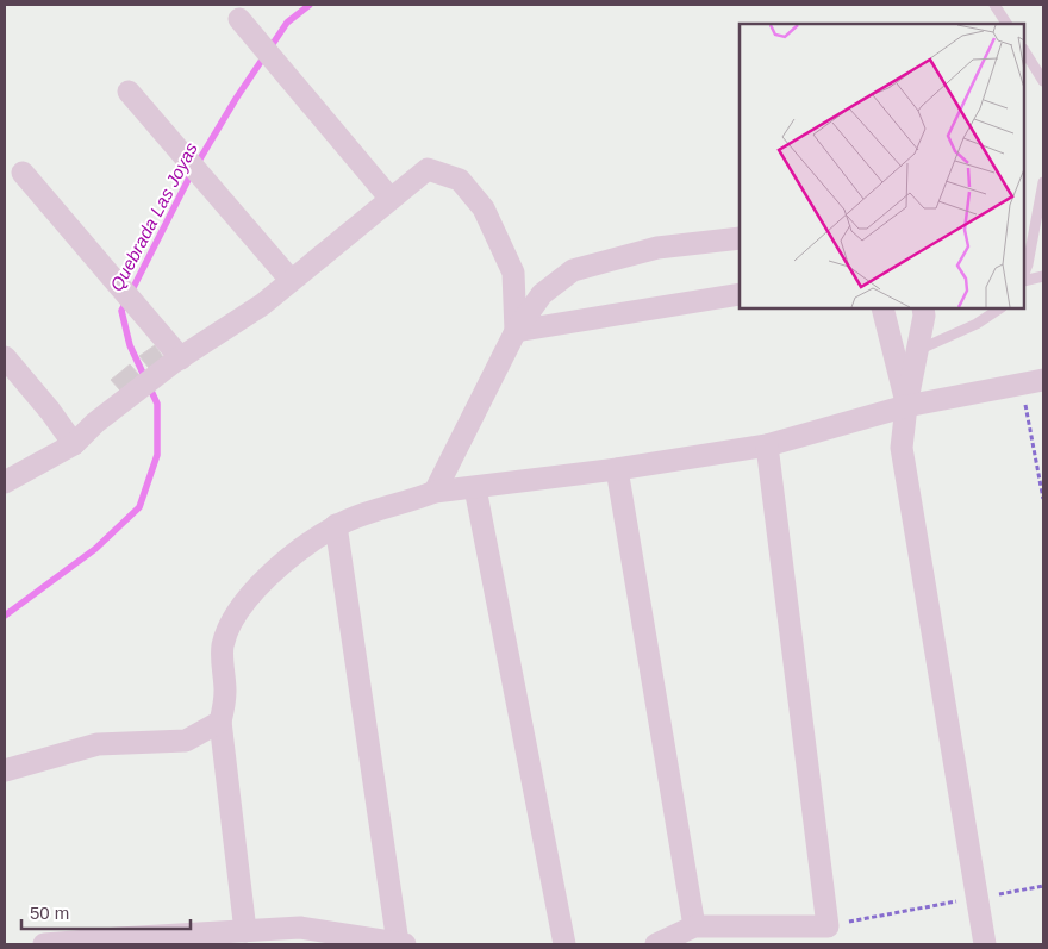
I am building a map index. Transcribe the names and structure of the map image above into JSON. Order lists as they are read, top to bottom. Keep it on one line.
{"water":["Quebrada Las Joyas"],"scale_bar":"50 m"}
